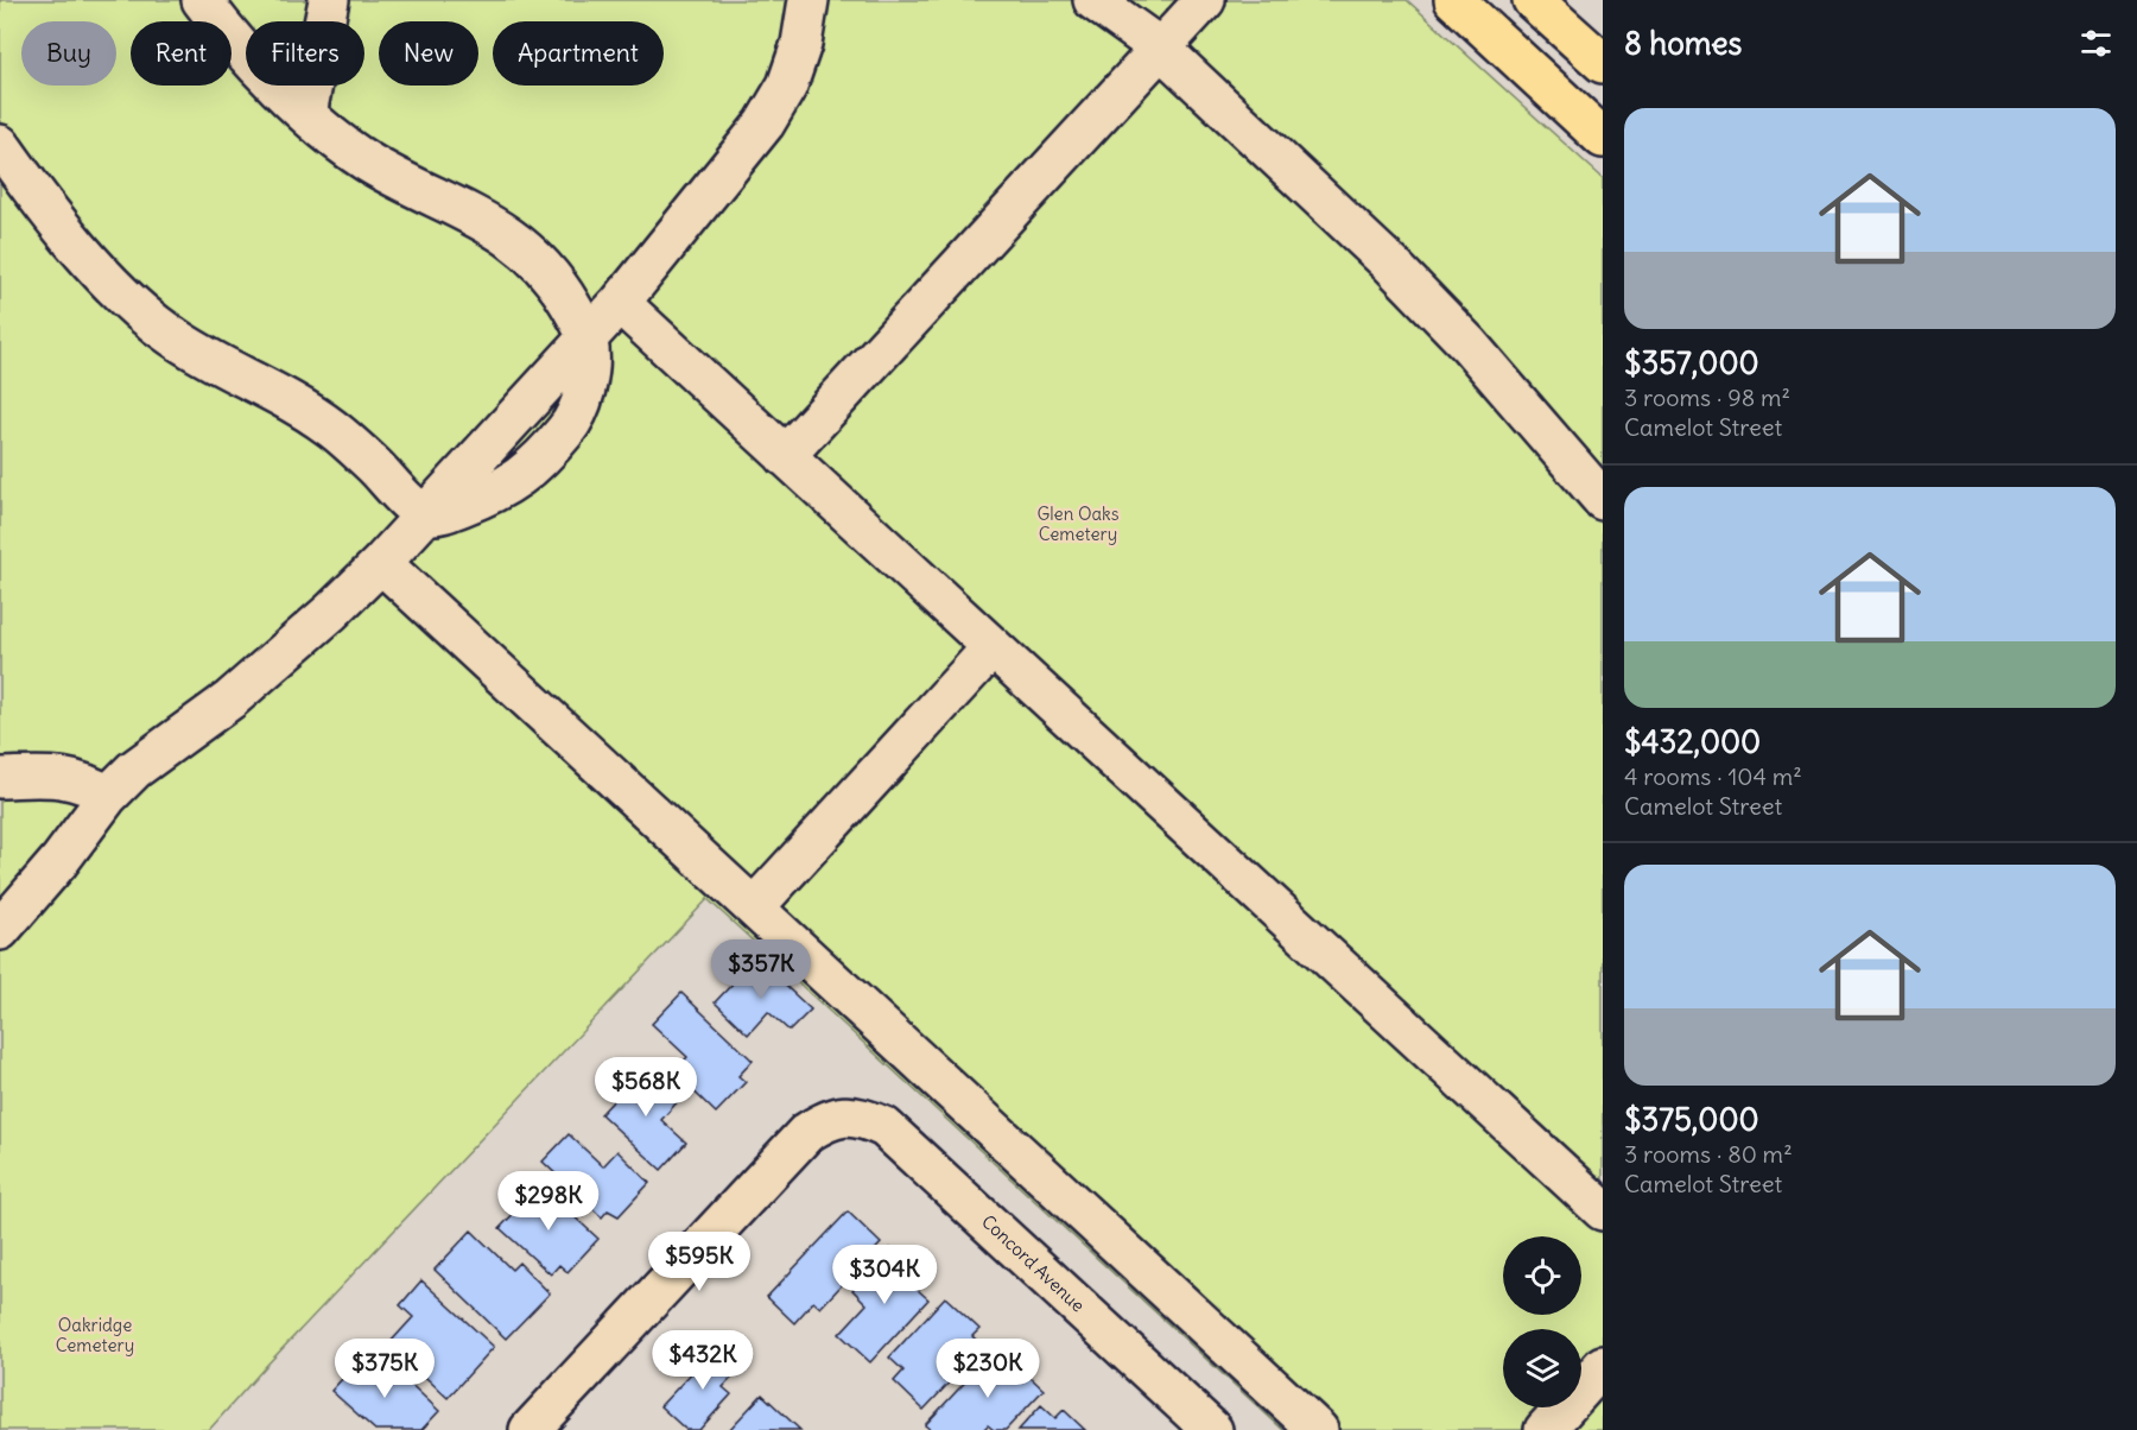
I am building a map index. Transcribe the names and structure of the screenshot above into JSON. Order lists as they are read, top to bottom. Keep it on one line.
{"streets":{"street":["Concord Avenue"]},"parks":["Glen Oaks Cemetery","Oakridge Cemetery"],"page":{"heading":"8 homes","chip":["Buy","Rent","Filters","New","Apartment"],"list":[{"name":"$357,000","note":"3 rooms · 98 m² · Camelot Street"},{"name":"$432,000","note":"4 rooms · 104 m² · Camelot Street"},{"name":"$375,000","note":"3 rooms · 80 m² · Camelot Street"}],"price":["$357K","$568K","$298K","$595K","$304K","$432K","$375K","$230K"]}}
